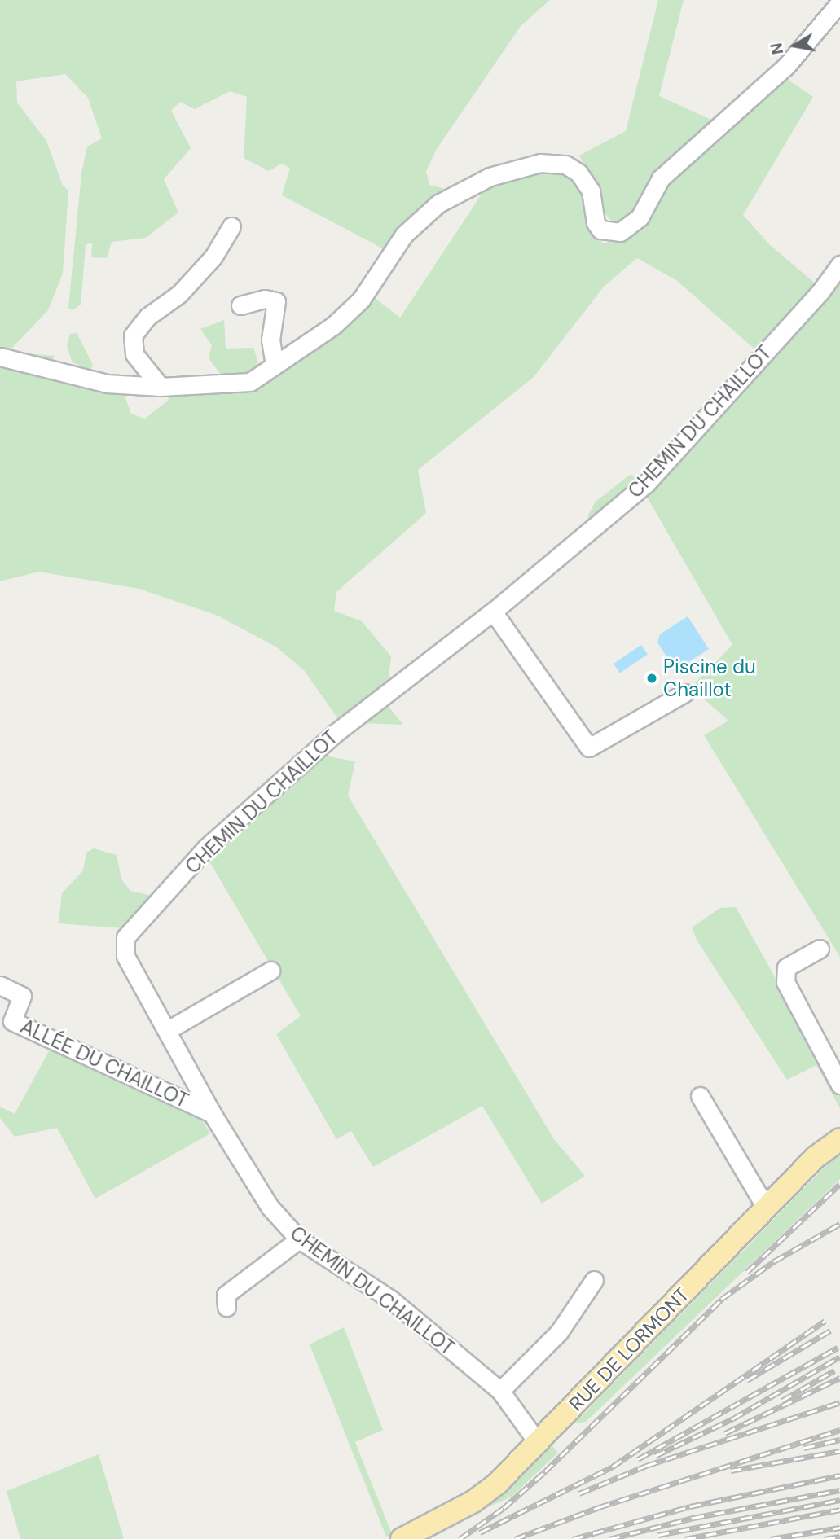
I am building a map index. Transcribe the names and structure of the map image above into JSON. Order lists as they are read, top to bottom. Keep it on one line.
{"streets":{"main road":["RUE DE LORMONT"],"street":["CHEMIN DU CHAILLOT","ALLÉE DU CHAILLOT"]},"crossings":[["CHEMIN DU CHAILLOT","ALLÉE DU CHAILLOT"],["CHEMIN DU CHAILLOT","RUE DE LORMONT"]],"places":["Piscine du Chaillot"],"north":"left"}
